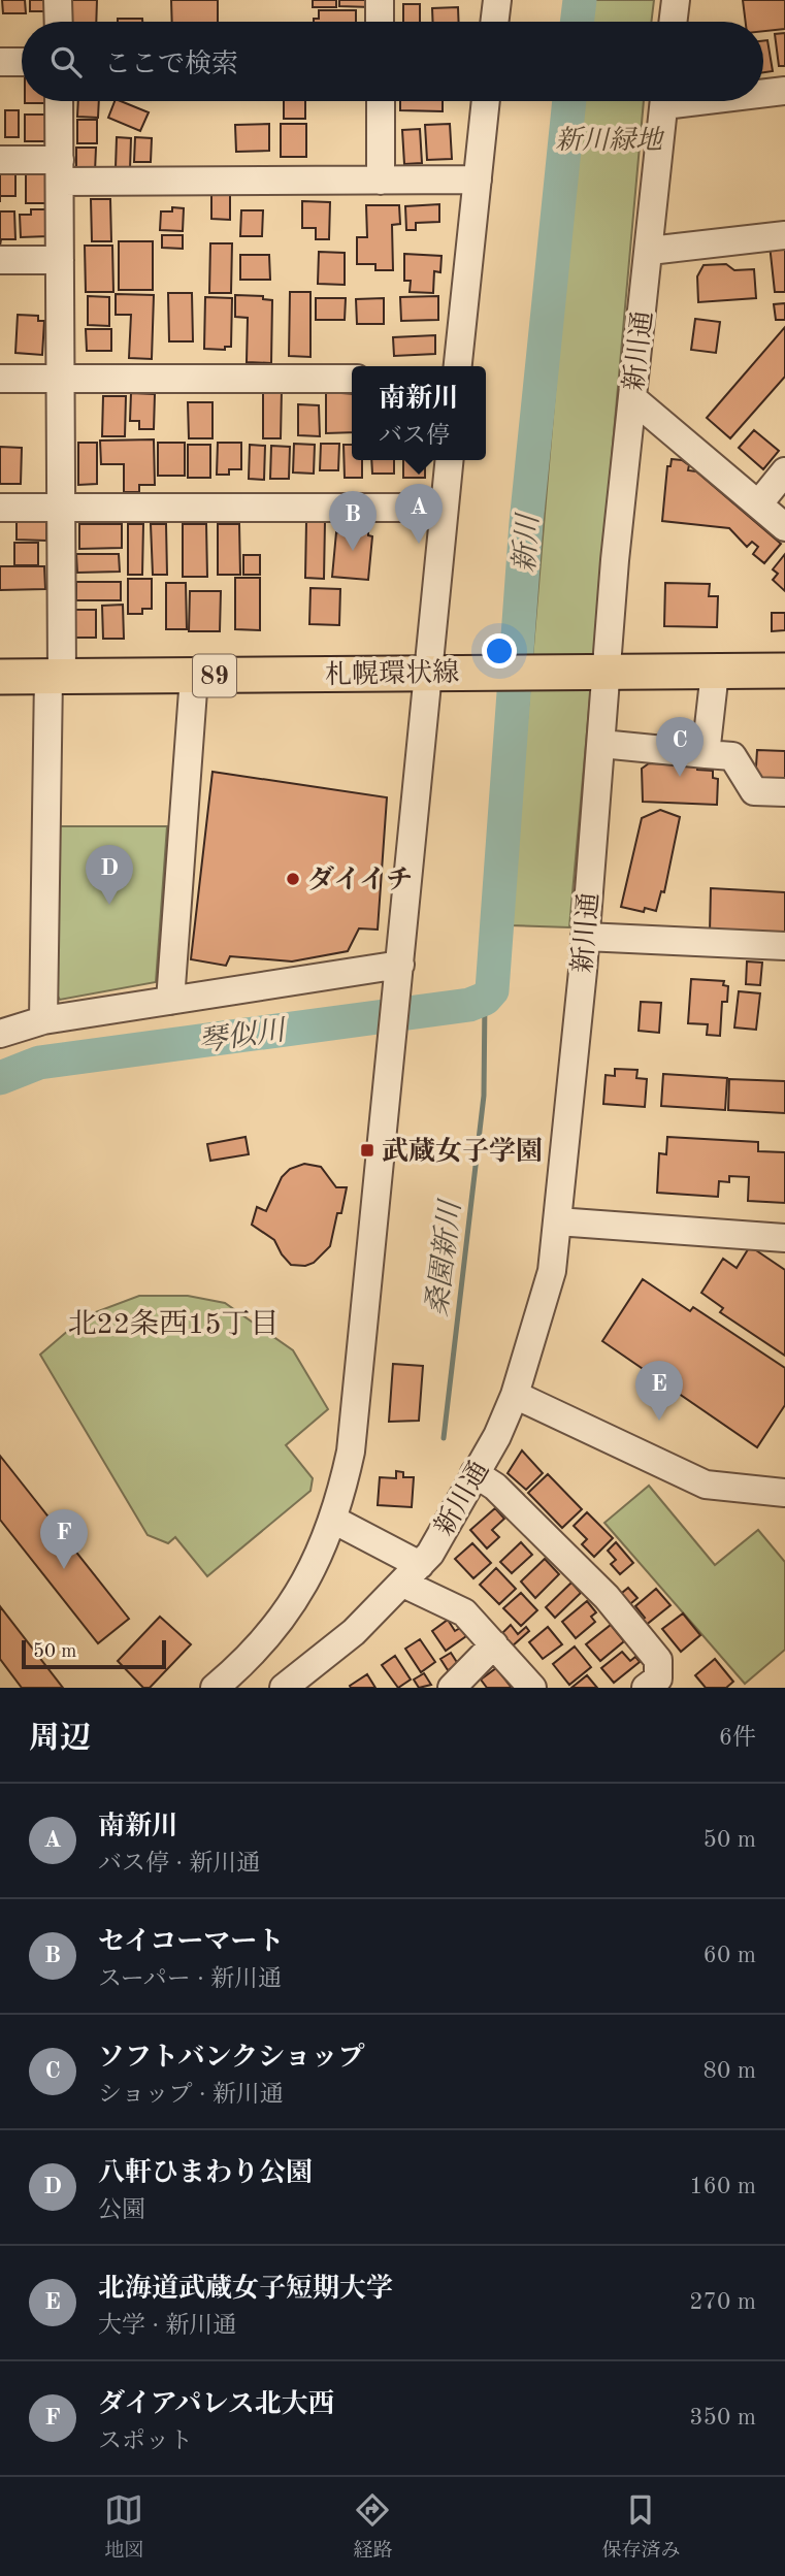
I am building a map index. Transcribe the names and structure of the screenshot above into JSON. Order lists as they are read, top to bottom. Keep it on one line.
{"streets":{"main road":["札幌環状線","89"],"street":["新川通"]},"crossings":[["新川通","札幌環状線"]],"districts":["北22条西15丁目"],"water":["新川","琴似川","桑園新川"],"parks":["新川緑地"],"places":{"other":["ダイイチ"],"transit":["武蔵女子学園"]},"scale_bar":"50 m","page":{"search":"ここで検索","popup":["南新川","バス停"],"pins":["A","B","C","D","E","F"],"scale":"50 m","heading":["周辺","6件"],"list":[{"mark":"A","name":"南新川","note":"バス停 · 新川通","value":"50 m"},{"mark":"B","name":"セイコーマート","note":"スーパー · 新川通","value":"60 m"},{"mark":"C","name":"ソフトバンクショップ","note":"ショップ · 新川通","value":"80 m"},{"mark":"D","name":"八軒ひまわり公園","note":"公園","value":"160 m"},{"mark":"E","name":"北海道武蔵女子短期大学","note":"大学 · 新川通","value":"270 m"},{"mark":"F","name":"ダイアパレス北大西","note":"スポット","value":"350 m"}],"nav":["地図","経路","保存済み"]}}
